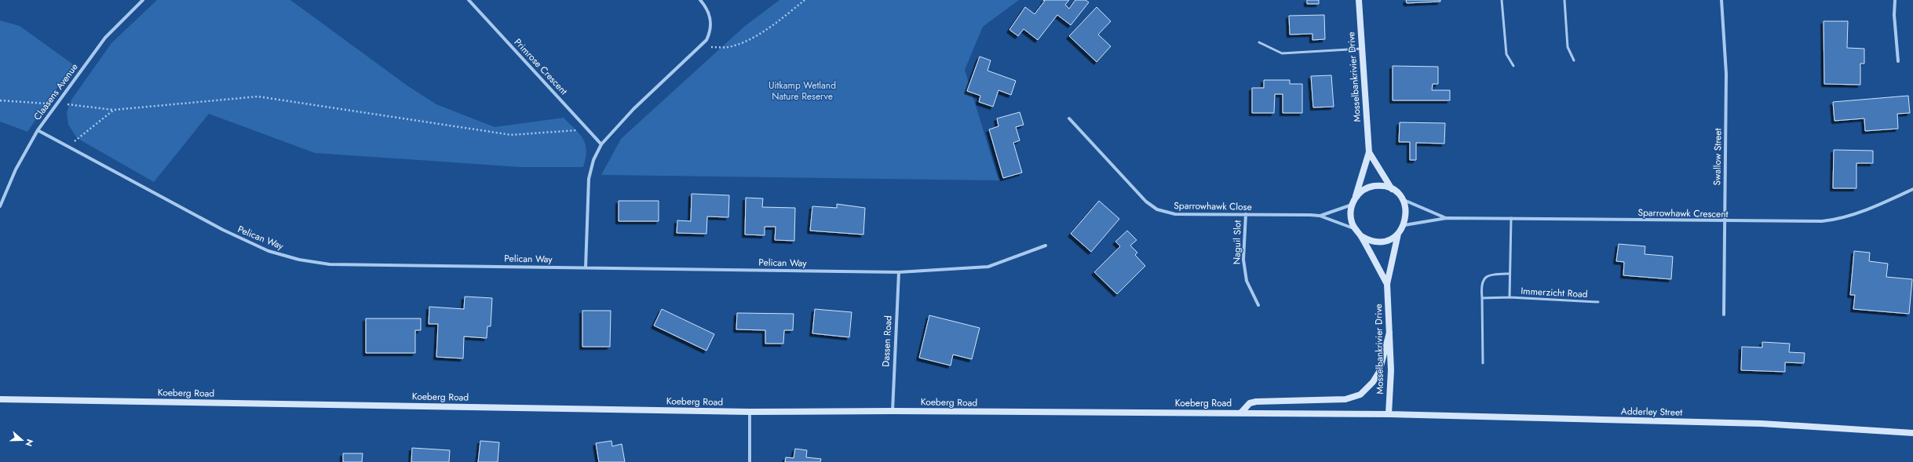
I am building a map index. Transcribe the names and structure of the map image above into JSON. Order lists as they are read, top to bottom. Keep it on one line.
{"streets":{"main road":["Mosselbankrivier Drive","Koeberg Road","Adderley Street"],"street":["Primrose Crescent","Claasens Avenue","Swallow Street","Sparrowhawk Close","Sparrowhawk Crescent","Pelican Way","Naguil Slot","Dassen Road"],"lane":["Immerzicht Road"]},"crossings":[["Mosselbankrivier Drive","Sparrowhawk Close"],["Mosselbankrivier Drive","Sparrowhawk Crescent"],["Mosselbankrivier Drive","Koeberg Road"],["Mosselbankrivier Drive","Adderley Street"],["Claasens Avenue","Pelican Way"],["Swallow Street","Sparrowhawk Crescent"],["Sparrowhawk Close","Sparrowhawk Crescent"],["Sparrowhawk Close","Naguil Slot"],["Sparrowhawk Crescent","Immerzicht Road"],["Pelican Way","Dassen Road"],["Dassen Road","Koeberg Road"],["Koeberg Road","Adderley Street"]],"parks":["Uitkamp Wetland Nature Reserve"],"north":"right"}
